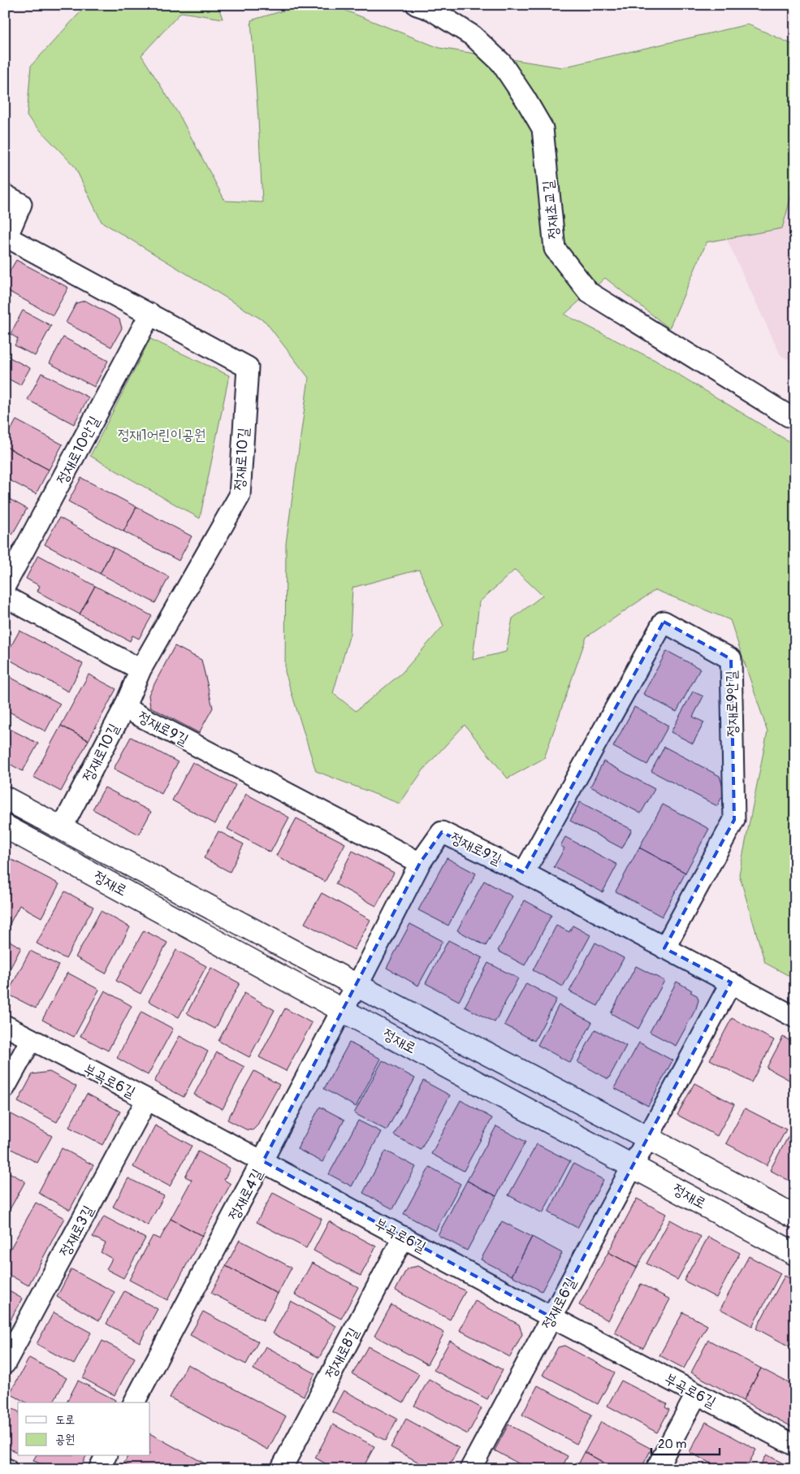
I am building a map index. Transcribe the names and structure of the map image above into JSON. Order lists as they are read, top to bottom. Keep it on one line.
{"streets":{"street":["정재초교길","정재로10안길","정재로10길","정재로9안길","정재로9길","정재로","부곡로6길","정재로4길","정재로3길","정재로6길","정재로8길"]},"crossings":[["정재로10안길","정재로10길"],["정재로10길","정재로9길"],["정재로10길","정재로"],["정재로9안길","정재로9길"],["정재로9길","정재로4길"],["정재로9길","정재로6길"],["정재로","정재로4길"],["정재로","정재로6길"],["부곡로6길","정재로4길"],["부곡로6길","정재로3길"],["부곡로6길","정재로6길"],["부곡로6길","정재로8길"]],"parks":["정재1어린이공원"],"legend":["도로","공원"],"scale_bar":"20 m"}
